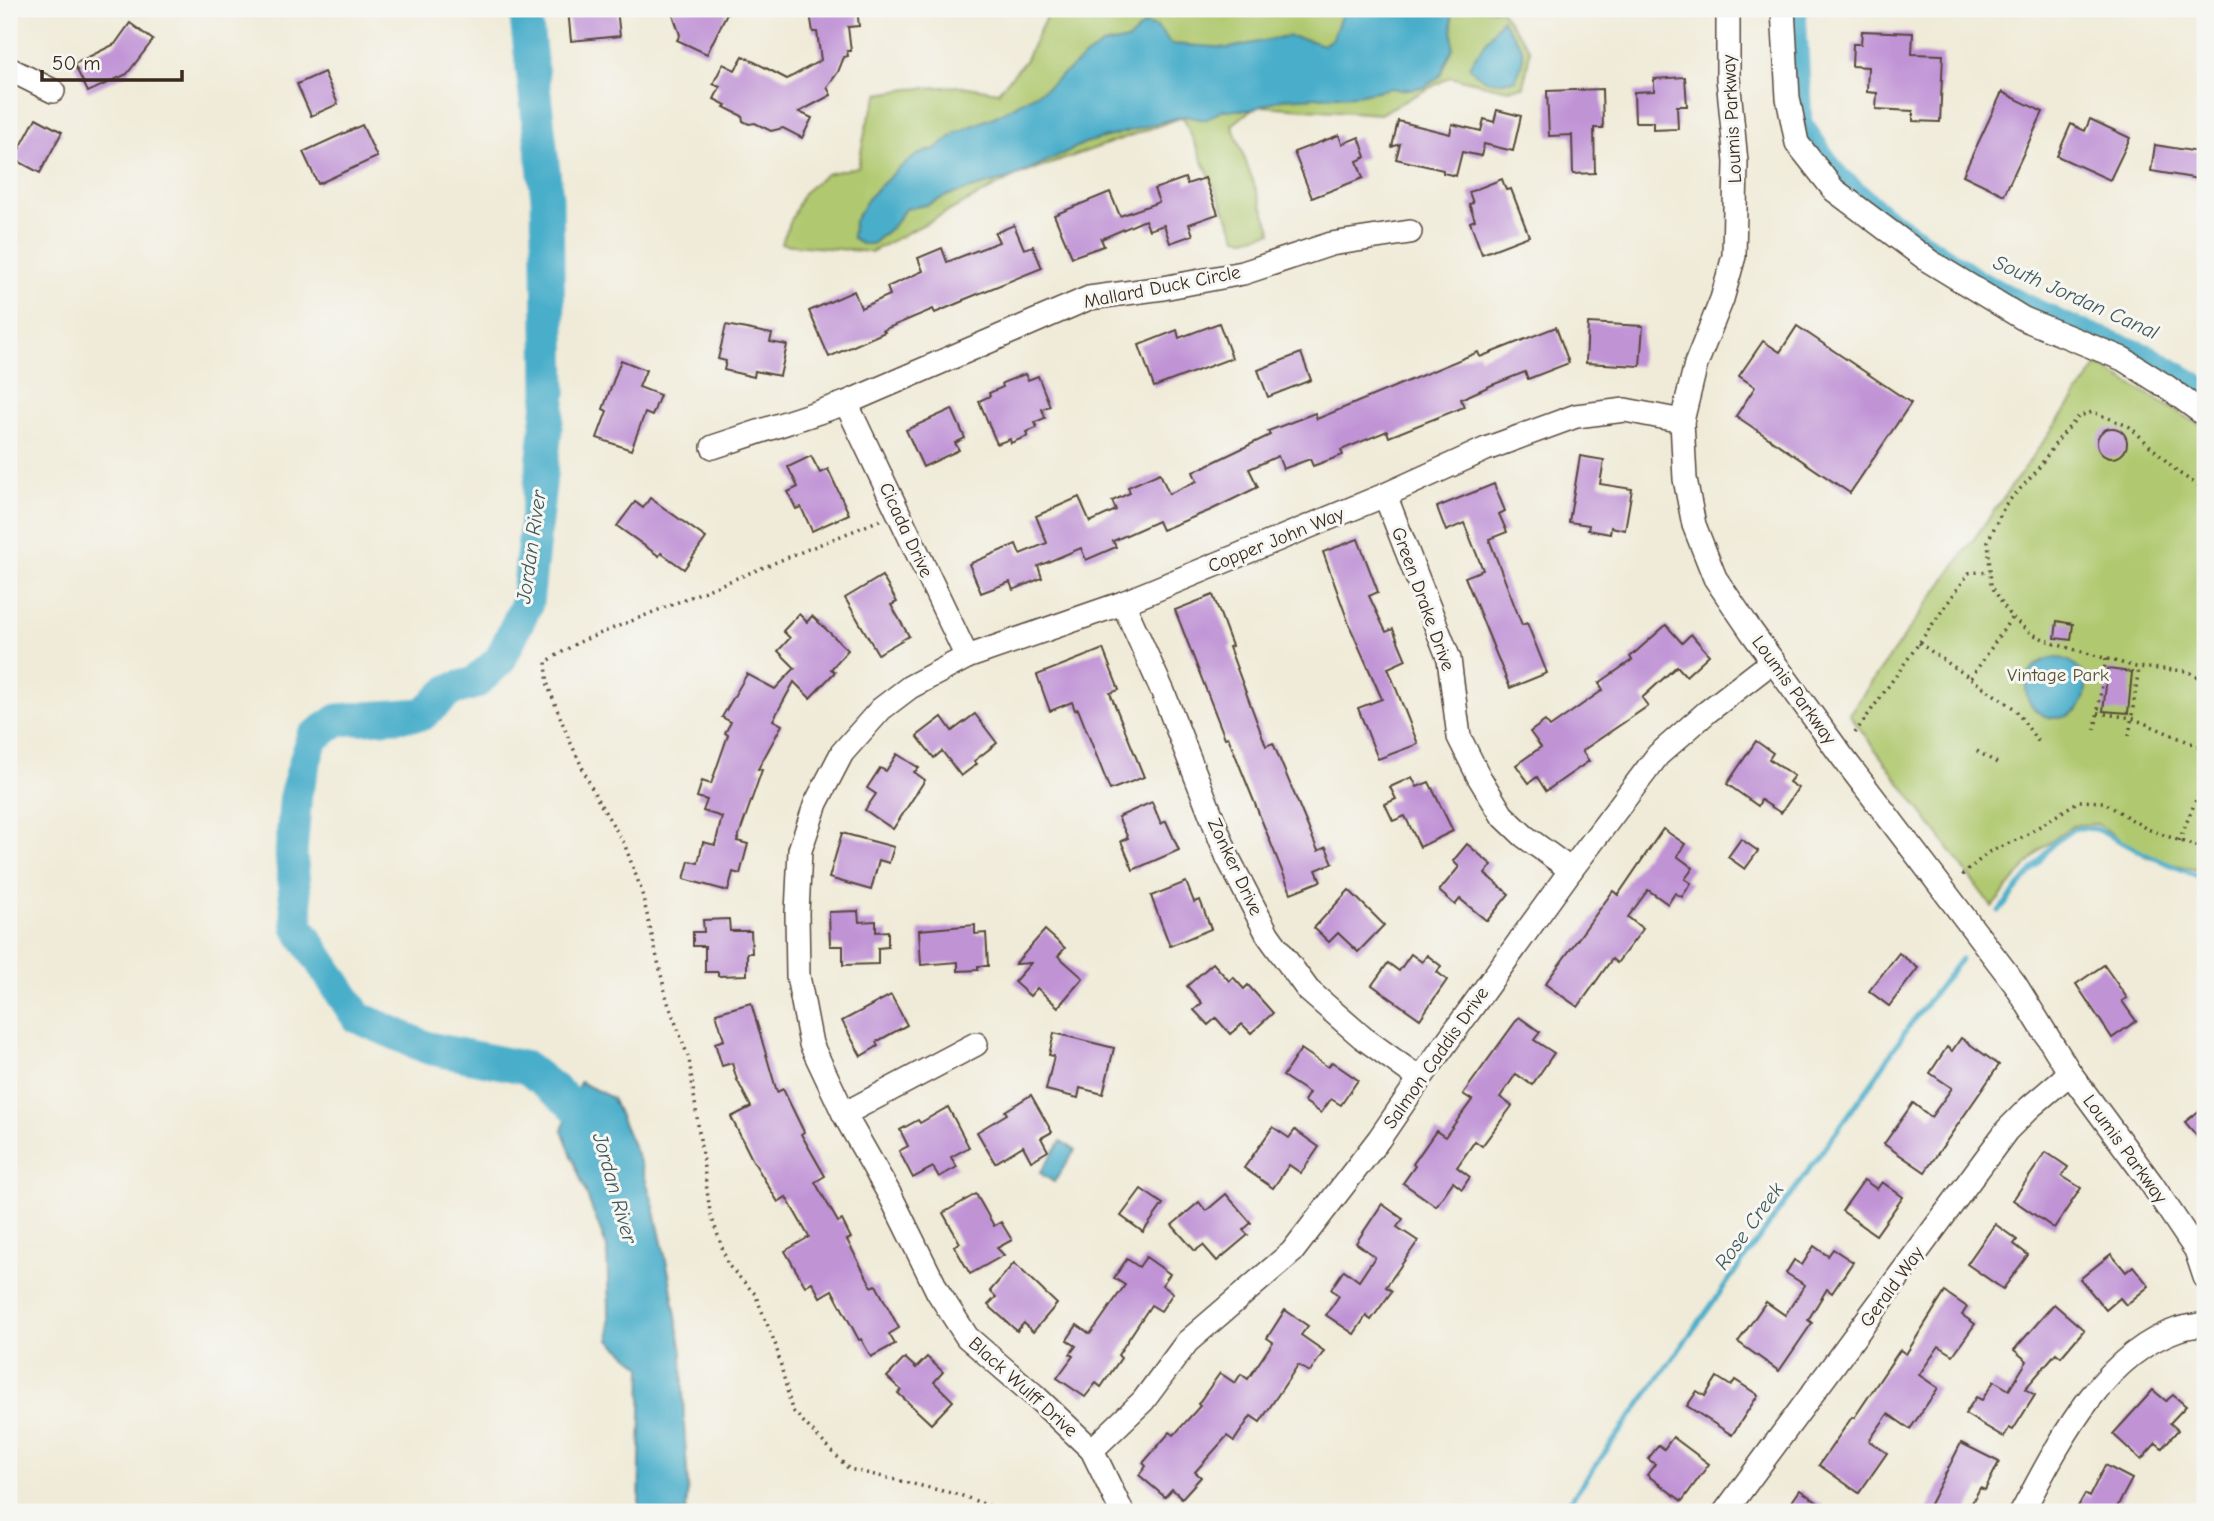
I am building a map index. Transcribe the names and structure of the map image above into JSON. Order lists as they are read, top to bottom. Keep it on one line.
{"streets":{"street":["Loumis Parkway","Mallard Duck Circle","Cicada Drive","Copper John Way","Green Drake Drive","Zonker Drive","Salmon Caddis Drive","Gerald Way","Black Wulff Drive"]},"crossings":[["Loumis Parkway","Copper John Way"],["Loumis Parkway","Salmon Caddis Drive"],["Loumis Parkway","Gerald Way"],["Mallard Duck Circle","Cicada Drive"],["Cicada Drive","Copper John Way"],["Copper John Way","Green Drake Drive"],["Copper John Way","Zonker Drive"],["Copper John Way","Black Wulff Drive"],["Green Drake Drive","Salmon Caddis Drive"],["Zonker Drive","Salmon Caddis Drive"],["Salmon Caddis Drive","Black Wulff Drive"]],"water":["South Jordan Canal","Jordan River","Rose Creek"],"parks":["Vintage Park"],"scale_bar":"50 m"}
